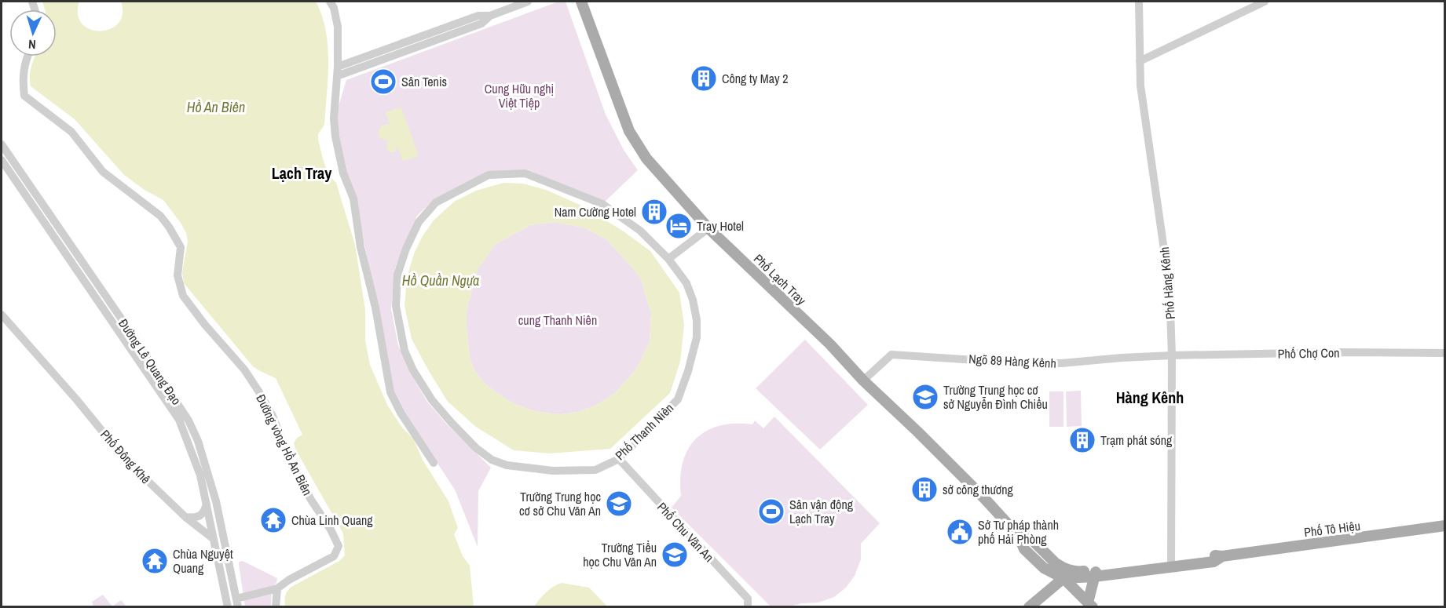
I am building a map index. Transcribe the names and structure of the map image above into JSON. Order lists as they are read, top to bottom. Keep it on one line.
{"streets":{"main road":["Phố Lạch Tray","Phố Tô Hiệu"],"street":["Phố Hàng Kênh","Phố Chợ Con","Ngõ 89 Hàng Kênh","Đường Lê Quang Đạo","Phố Thanh Niên","Đường vòng Hồ An Biên","Phố Đông Khê","Phố Chu Văn An"]},"crossings":[["Phố Lạch Tray","Ngõ 89 Hàng Kênh"],["Phố Lạch Tray","Phố Tô Hiệu"],["Phố Hàng Kênh","Phố Chợ Con"],["Phố Hàng Kênh","Ngõ 89 Hàng Kênh"],["Phố Hàng Kênh","Phố Tô Hiệu"],["Phố Chợ Con","Ngõ 89 Hàng Kênh"],["Đường Lê Quang Đạo","Đường vòng Hồ An Biên"],["Đường Lê Quang Đạo","Phố Đông Khê"],["Phố Thanh Niên","Phố Chu Văn An"]],"districts":["Lạch Tray","Hàng Kênh"],"water":["Hồ An Biên","Hồ Quần Ngựa"],"parks":["Cung Hữu nghị Việt Tiệp","cung Thanh Niên"],"places":{"building":["Công ty May 2","Nam Cường Hotel","Trạm phát sóng","sở công thương"],"sports":["Sân Tenis","Sân vận động Lạch Tray"],"hotel":["Tray Hotel"],"school or university":["Trường Trung học cơ sở Nguyễn Đình Chiểu","Trường Trung học cơ sở Chu Văn An","Trường Tiểu học Chu Văn An"],"temple":["Chùa Linh Quang","Chùa Nguyệt Quang"],"public building":["Sở Tư pháp thành phố Hải Phòng"]},"north":"bottom"}
